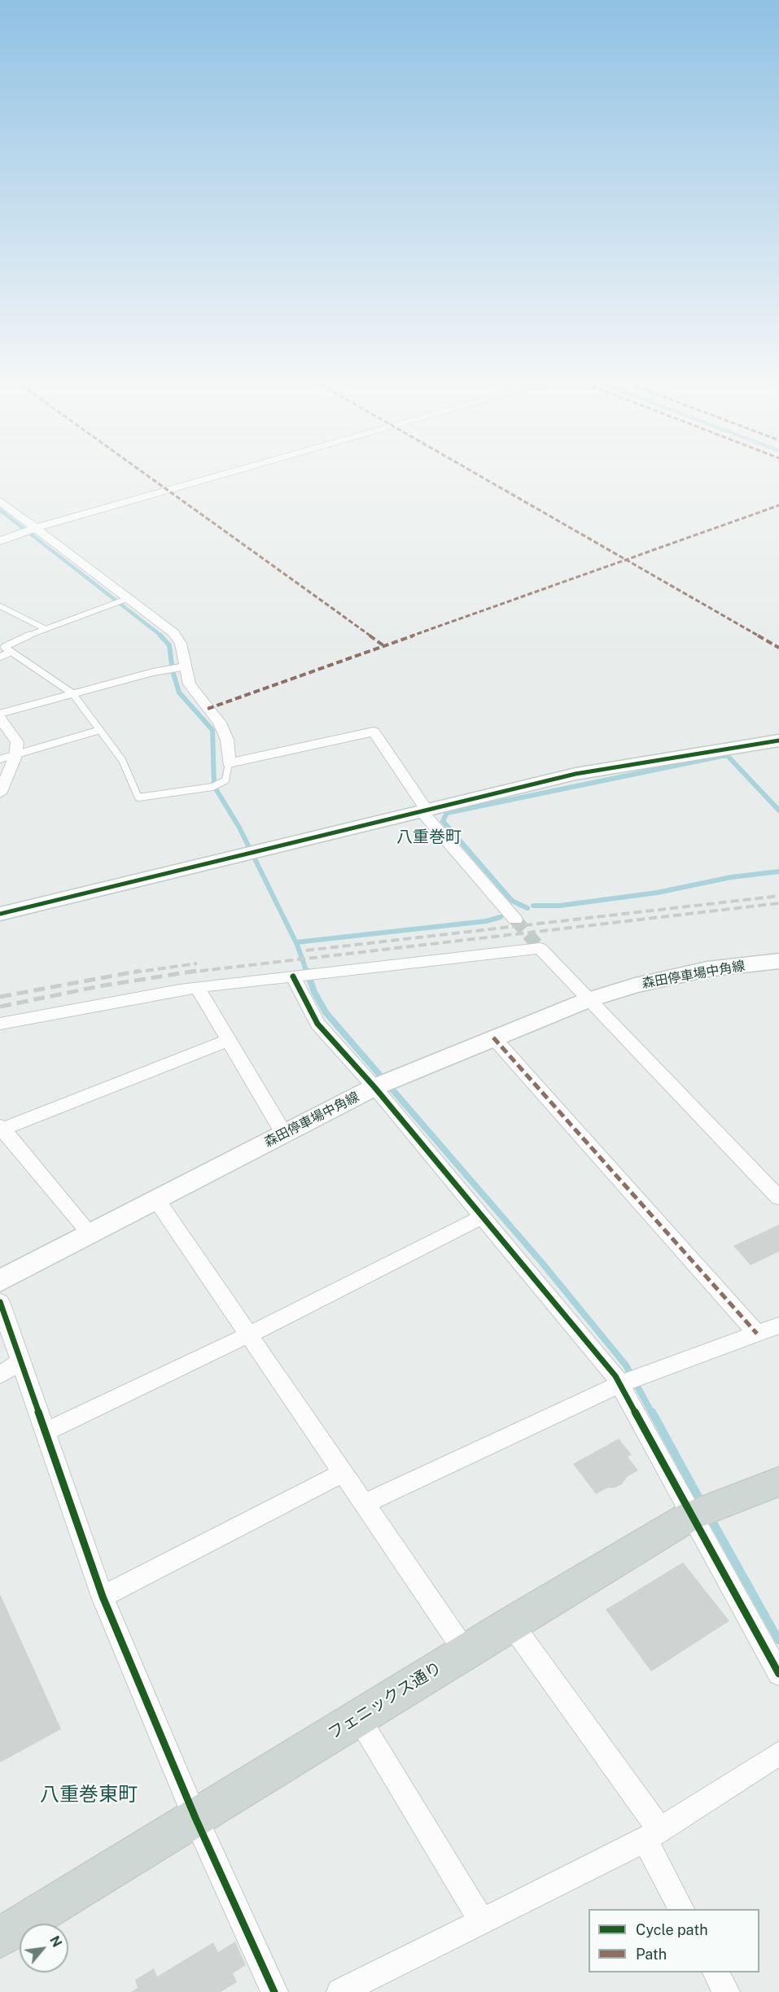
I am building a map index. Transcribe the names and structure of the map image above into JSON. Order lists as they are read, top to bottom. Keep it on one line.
{"streets":{"main road":["フェニックス通り"],"street":["森田停車場中角線"]},"districts":["八重巻町","八重巻東町"],"legend":["Cycle path","Path"],"north":"top right"}
